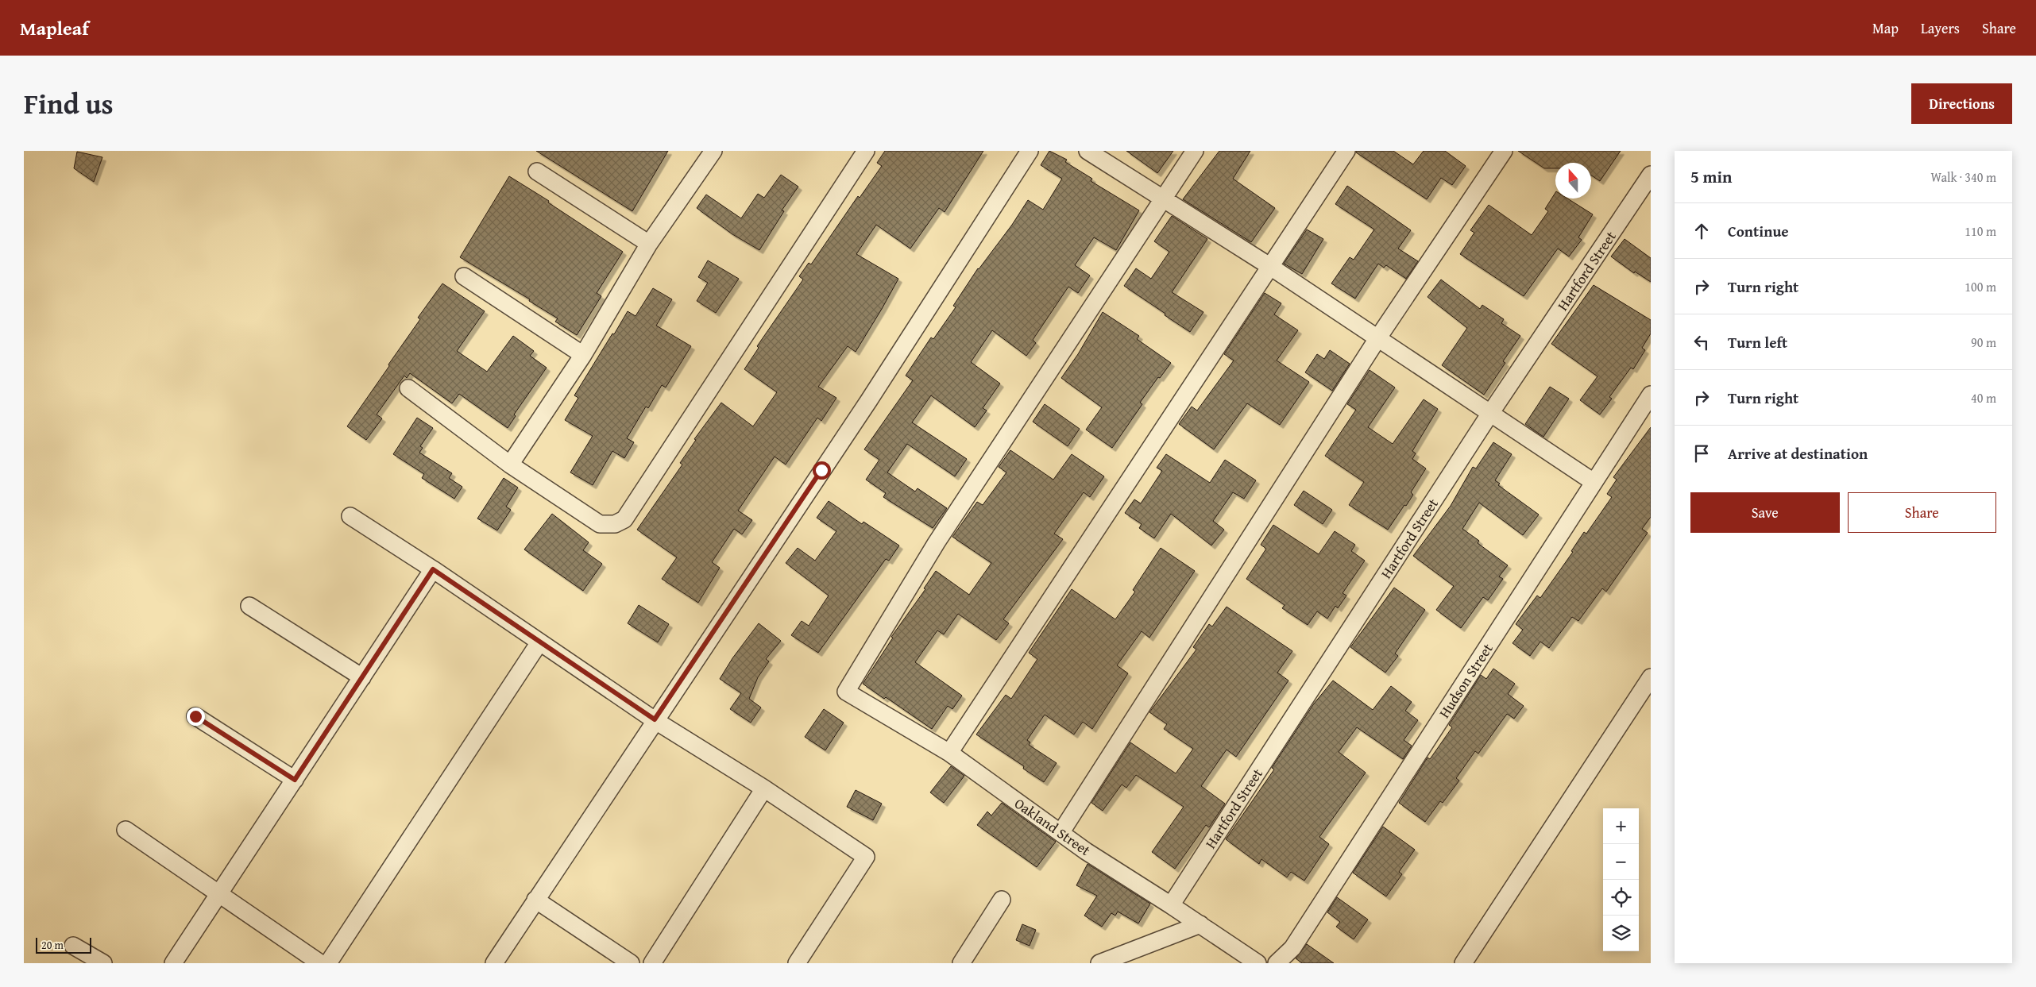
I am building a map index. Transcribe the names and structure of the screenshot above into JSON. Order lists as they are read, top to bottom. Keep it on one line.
{"streets":{"street":["Hartford Street","Hudson Street","Oakland Street"]},"crossings":[["Hartford Street","Oakland Street"]],"scale_bar":"20 m","north":"top","page":{"header":"Mapleaf","nav":["Map","Layers","Share"],"title":"Find us","buttons":["Directions",["Save","Share"]],"heading":["5 min","Walk · 340 m"],"list":[["Continue","110 m"],["Turn right","100 m"],["Turn left","90 m"],["Turn right","40 m"],"Arrive at destination"],"map_buttons":["+","−"],"scale":"20 m"}}
